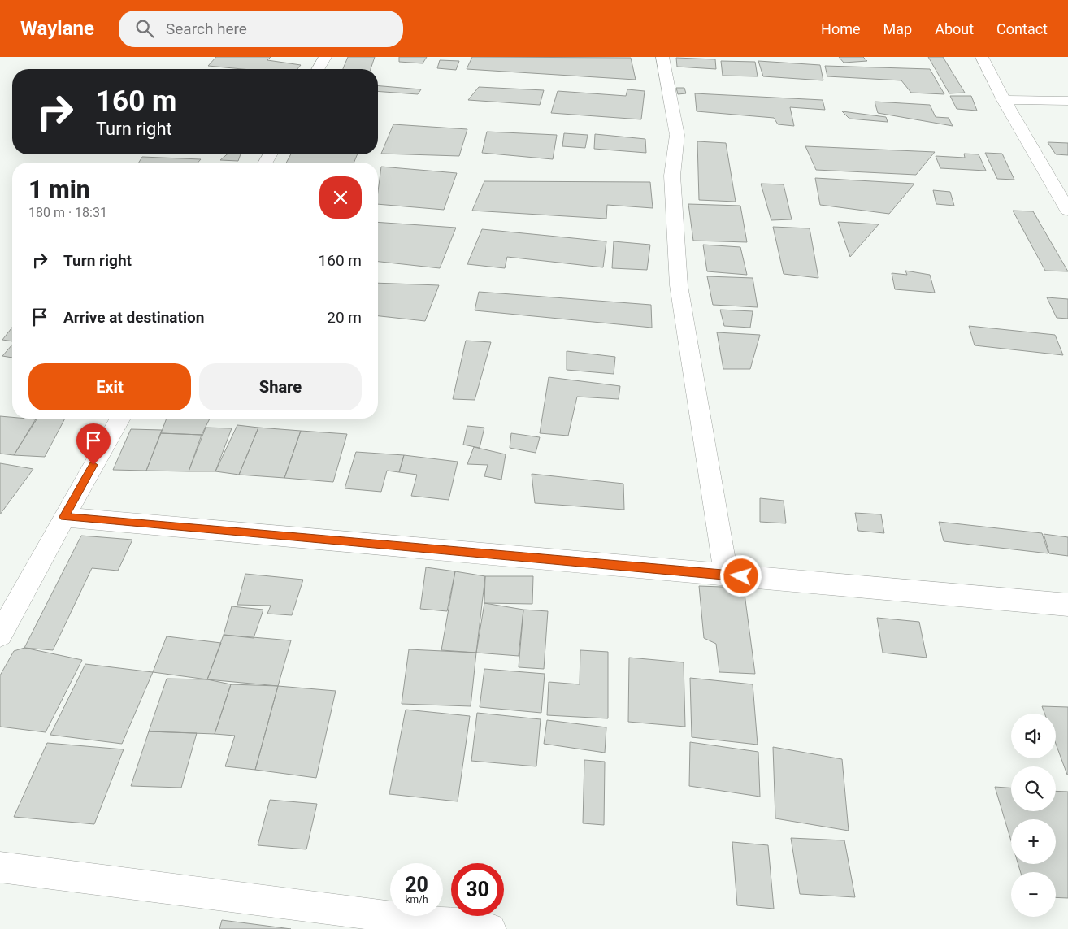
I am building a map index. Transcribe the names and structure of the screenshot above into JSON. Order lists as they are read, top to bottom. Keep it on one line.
{"page":{"header":"Waylane","search":"Search here","nav":["Home","Map","About","Contact"],"turn":["160 m","Turn right"],"heading":["1 min","180 m · 18:31"],"list":[{"name":"Turn right","value":"160 m"},{"name":"Arrive at destination","value":"20 m"}],"buttons":["Exit","Share"],"map_buttons":["+","−"],"speed":"20 km/h","limit":"30"}}
